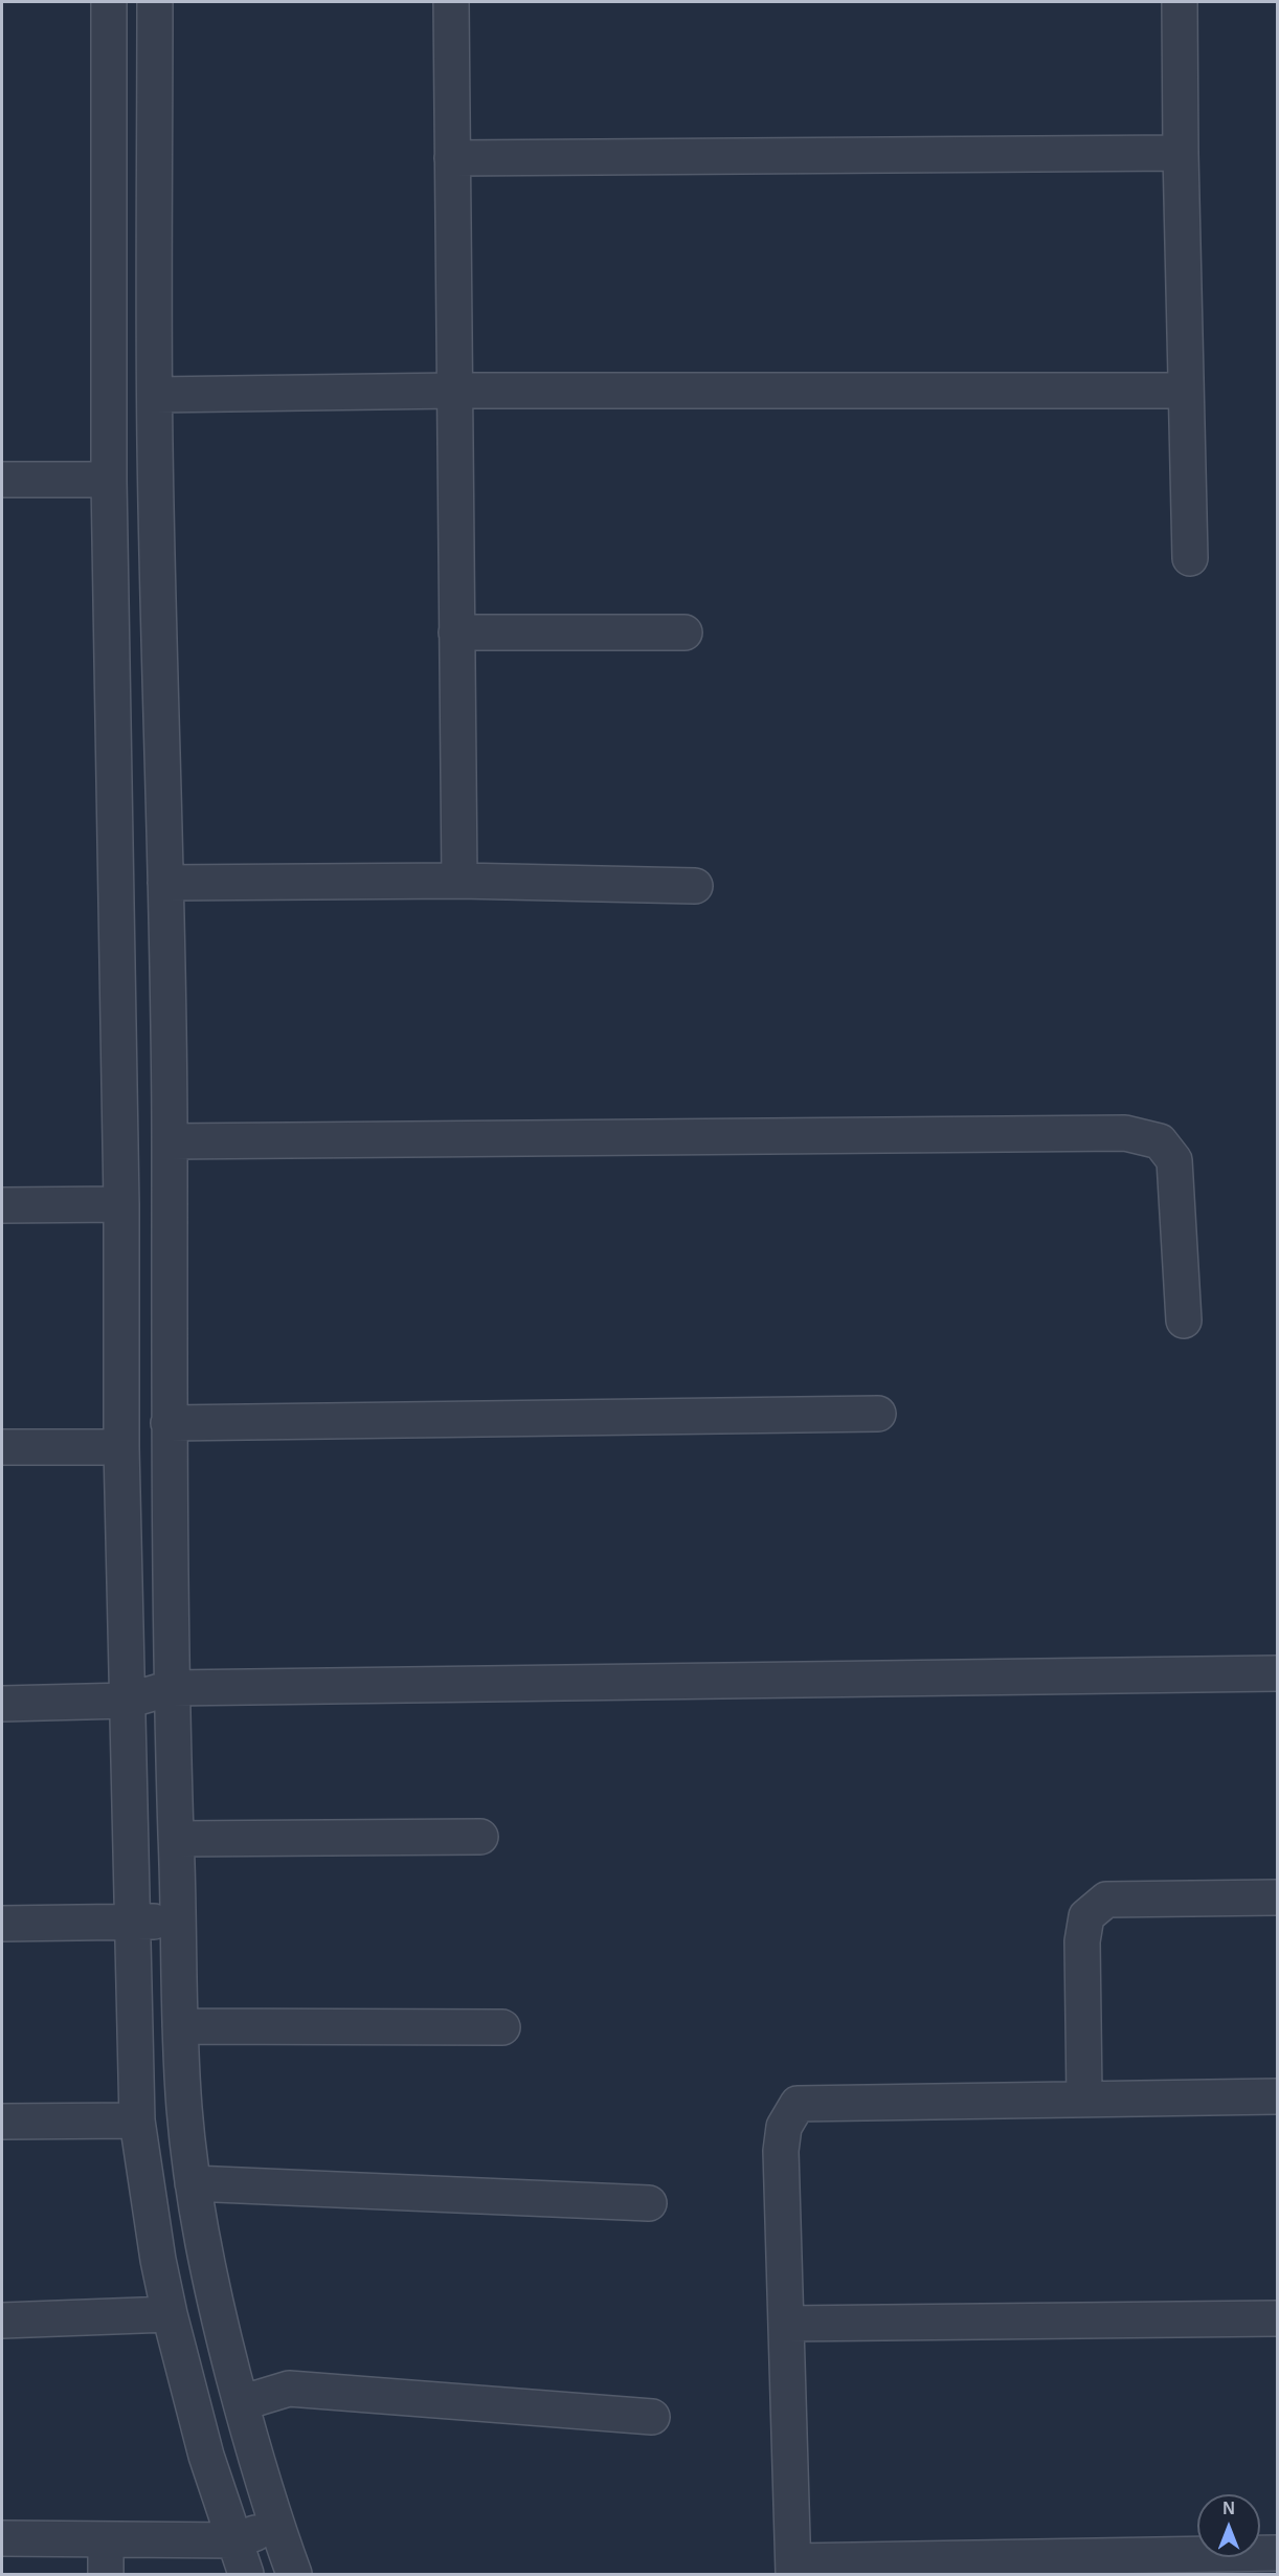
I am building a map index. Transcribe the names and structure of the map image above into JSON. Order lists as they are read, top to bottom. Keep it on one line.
{"north":"top"}
